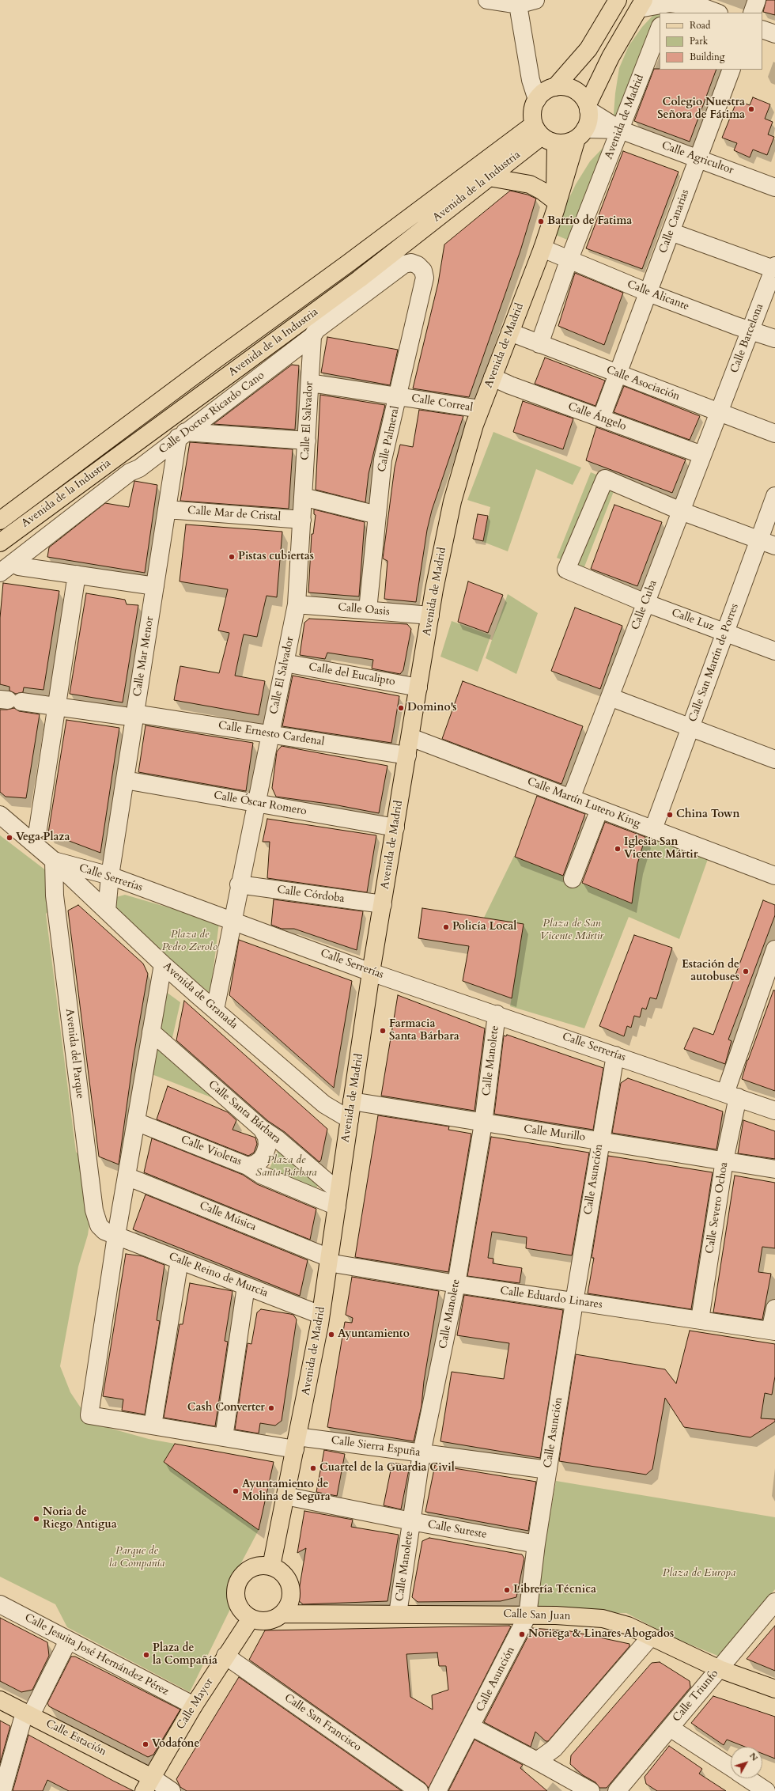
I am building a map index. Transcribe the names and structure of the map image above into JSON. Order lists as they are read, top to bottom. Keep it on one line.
{"streets":{"main road":["Avenida de Madrid","Avenida de la Industria","Calle San Juan","Calle Mayor","Calle Estación"],"street":["Calle Agricultor","Calle Canarias","Calle Alicante","Calle Barcelona","Calle Asociación","Calle Correal","Calle Doctor Ricardo Cano","Calle Ángelo","Calle El Salvador","Calle Palmeral","Calle Mar de Cristal","Calle Cuba","Calle Oasis","Calle Luz","Calle Mar Menor","Calle San Martín de Porres","Calle del Eucalipto","Calle Ernesto Cardenal","Calle Martín Lutero King","Calle Óscar Romero","Calle Serrerías","Calle Córdoba","Avenida de Granada","Avenida del Parque","Calle Manolete","Calle Santa Bárbara","Calle Murillo","Calle Violetas","Calle Asunción","Calle Severo Ochoa","Calle Música","Calle Reino de Murcia","Calle Eduardo Linares","Calle Sierra Espuña","Calle Sureste","Calle Jesuita José Hernández Pérez","Calle Triunfo","Calle San Francisco"]},"crossings":[["Avenida de Madrid","Calle Agricultor"],["Avenida de Madrid","Avenida de la Industria"],["Avenida de Madrid","Calle Alicante"],["Avenida de Madrid","Calle Asociación"],["Avenida de Madrid","Calle Correal"],["Avenida de Madrid","Calle Ángelo"],["Avenida de Madrid","Calle Oasis"],["Avenida de Madrid","Calle del Eucalipto"],["Avenida de Madrid","Calle Ernesto Cardenal"],["Avenida de Madrid","Calle Martín Lutero King"],["Avenida de Madrid","Calle Óscar Romero"],["Avenida de Madrid","Calle Serrerías"],["Avenida de Madrid","Calle Córdoba"],["Avenida de Madrid","Avenida de Granada"],["Avenida de Madrid","Calle Santa Bárbara"],["Avenida de Madrid","Calle Murillo"],["Avenida de Madrid","Calle Violetas"],["Avenida de Madrid","Calle Música"],["Avenida de Madrid","Calle Reino de Murcia"],["Avenida de Madrid","Calle Eduardo Linares"],["Avenida de Madrid","Calle Sierra Espuña"],["Avenida de Madrid","Calle Sureste"],["Avenida de Madrid","Calle San Juan"],["Avenida de Madrid","Calle Mayor"],["Calle Agricultor","Avenida de la Industria"],["Calle Agricultor","Calle Canarias"],["Calle Canarias","Calle Alicante"],["Calle Canarias","Calle Asociación"],["Calle Canarias","Calle Ángelo"],["Calle Alicante","Calle Barcelona"],["Calle Barcelona","Calle Asociación"],["Calle Barcelona","Calle Cuba"],["Calle Asociación","Calle Cuba"],["Calle Correal","Calle El Salvador"],["Calle Correal","Calle Palmeral"],["Calle Doctor Ricardo Cano","Calle El Salvador"],["Calle Doctor Ricardo Cano","Calle Palmeral"],["Calle Doctor Ricardo Cano","Calle Mar Menor"],["Calle Ángelo","Calle Cuba"],["Calle El Salvador","Calle Mar de Cristal"],["Calle El Salvador","Calle Oasis"],["Calle El Salvador","Calle del Eucalipto"],["Calle El Salvador","Calle Ernesto Cardenal"],["Calle El Salvador","Calle Óscar Romero"],["Calle El Salvador","Calle Serrerías"],["Calle El Salvador","Calle Córdoba"],["Calle El Salvador","Avenida de Granada"],["Calle Palmeral","Calle Oasis"],["Calle Mar de Cristal","Calle Mar Menor"],["Calle Cuba","Calle Luz"],["Calle Cuba","Calle Martín Lutero King"],["Calle Luz","Calle San Martín de Porres"],["Calle Mar Menor","Calle Ernesto Cardenal"],["Calle Mar Menor","Calle Óscar Romero"],["Calle Mar Menor","Calle Serrerías"],["Calle Mar Menor","Avenida de Granada"],["Calle San Martín de Porres","Calle Martín Lutero King"],["Calle Serrerías","Avenida de Granada"],["Calle Serrerías","Avenida del Parque"],["Calle Serrerías","Calle Manolete"],["Calle Serrerías","Calle Asunción"],["Calle Serrerías","Calle Severo Ochoa"],["Avenida de Granada","Avenida del Parque"],["Avenida del Parque","Calle Reino de Murcia"],["Avenida del Parque","Calle Sierra Espuña"],["Calle Manolete","Calle Murillo"],["Calle Manolete","Calle Eduardo Linares"],["Calle Manolete","Calle Sierra Espuña"],["Calle Manolete","Calle Sureste"],["Calle Manolete","Calle San Juan"],["Calle Santa Bárbara","Calle Violetas"],["Calle Murillo","Calle Asunción"],["Calle Murillo","Calle Severo Ochoa"],["Calle Asunción","Calle Eduardo Linares"],["Calle Asunción","Calle Sierra Espuña"],["Calle Asunción","Calle Sureste"],["Calle Asunción","Calle San Juan"],["Calle Severo Ochoa","Calle Eduardo Linares"],["Calle Música","Calle Eduardo Linares"],["Calle Reino de Murcia","Calle Sierra Espuña"],["Calle San Juan","Calle Triunfo"],["Calle San Juan","Calle Mayor"],["Calle Jesuita José Hernández Pérez","Calle Mayor"],["Calle Mayor","Calle San Francisco"],["Calle Mayor","Calle Estación"]],"parks":["Plaza de San Vicente Mártir","Plaza de Pedro Zerolo","Plaza de Santa Bárbara","Parque de la Compañía","Plaza de Europa"],"places":["Colegio Nuestra Señora de Fátima","Barrio de Fatima","Pistas cubiertas","Domino's","China Town","Vega Plaza","Iglesia San Vicente Mártir","Policía Local","Estación de autobuses","Farmacia Santa Bárbara","Ayuntamiento","Cash Converter","Cuartel de la Guardia Civil","Ayuntamiento de Molina de Segura","Noria de Riego Antigua","Librería Técnica","Noriega & Linares Abogados","Plaza de la Compañía","Vodafone"],"legend":["Road","Park","Building"],"north":"top right"}
